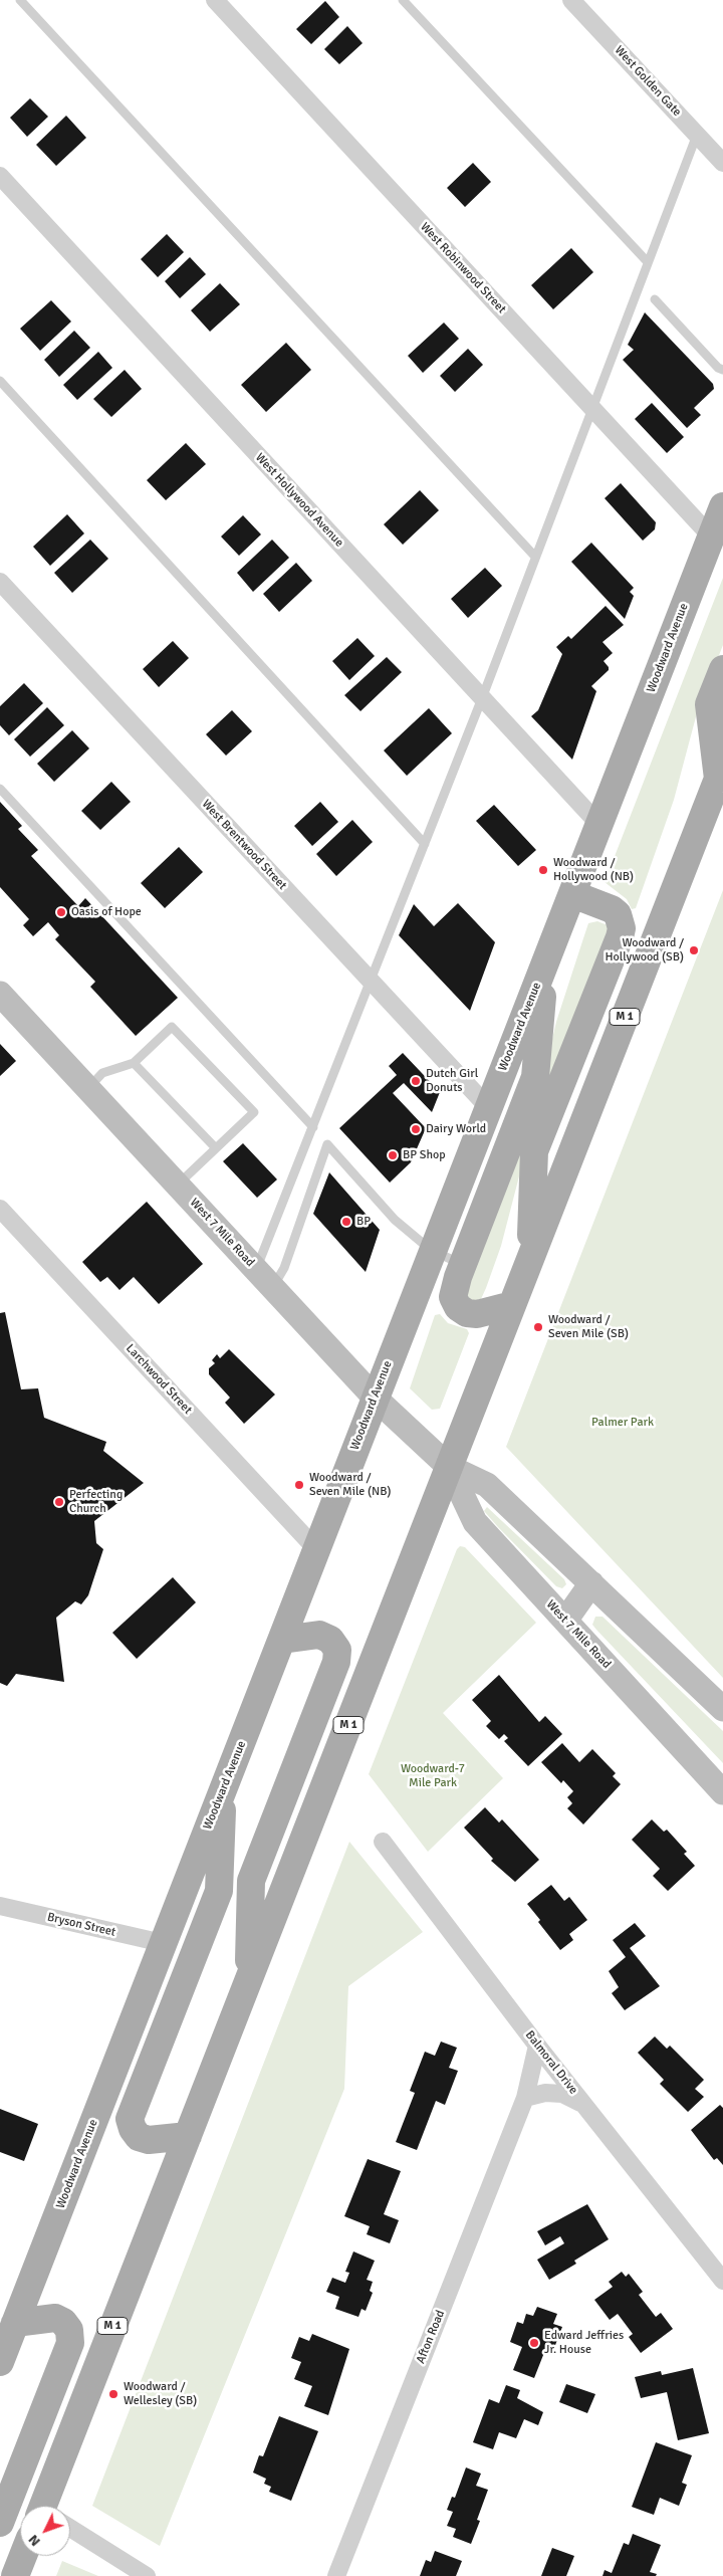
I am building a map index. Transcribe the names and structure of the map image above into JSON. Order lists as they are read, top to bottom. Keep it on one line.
{"streets":{"main road":["Woodward Avenue","M 1","West 7 Mile Road"],"street":["West Golden Gate","West Robinwood Street","West Hollywood Avenue","West Brentwood Street","Larchwood Street","Bryson Street","Balmoral Drive","Afton Road"]},"crossings":[["West Robinwood Street","Woodward Avenue"],["West Hollywood Avenue","Woodward Avenue"],["Woodward Avenue","West Brentwood Street"],["Woodward Avenue","West 7 Mile Road"],["Woodward Avenue","Larchwood Street"],["Woodward Avenue","Bryson Street"],["M 1","West 7 Mile Road"],["Balmoral Drive","Afton Road"]],"parks":["Palmer Park","Woodward-7 Mile Park"],"places":["Woodward / Hollywood (NB)","Oasis of Hope","Woodward / Hollywood (SB)","Dutch Girl Donuts","Dairy World","BP Shop","BP","Woodward / Seven Mile (SB)","Woodward / Seven Mile (NB)","Perfecting Church","Edward Jeffries Jr. House","Woodward / Wellesley (SB)"],"north":"bottom left"}
